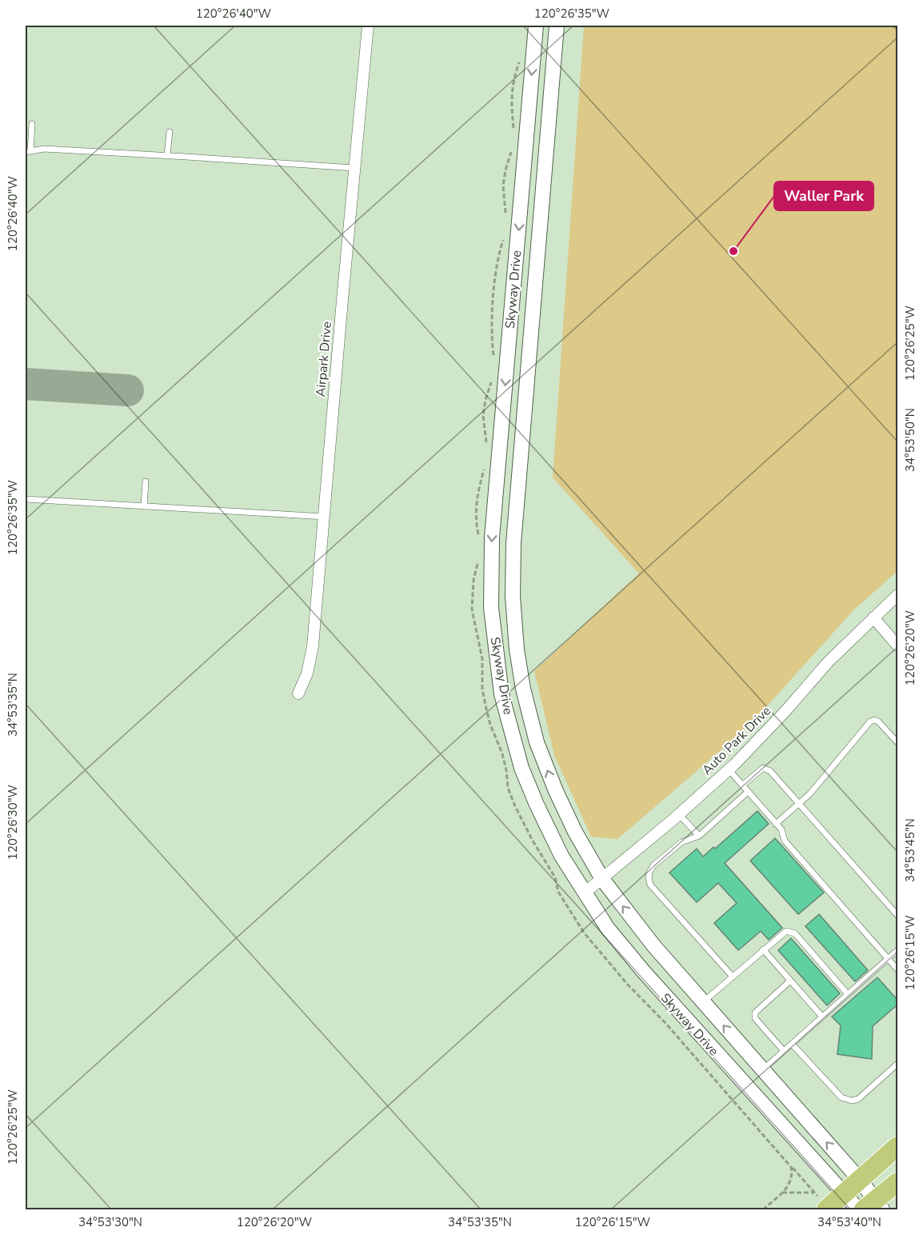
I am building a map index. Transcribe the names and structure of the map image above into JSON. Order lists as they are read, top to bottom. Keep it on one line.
{"streets":{"main road":["Skyway Drive"],"street":["Airpark Drive","Auto Park Drive"]},"crossings":[["Skyway Drive","Auto Park Drive"]],"places":["Waller Park"],"coordinates":["120°26'40\"W","120°26'35\"W","120°26'25\"W","34°53'50\"N","120°26'20\"W","34°53'35\"N","120°26'30\"W","34°53'45\"N","120°26'15\"W","34°53'30\"N","34°53'40\"N"]}
